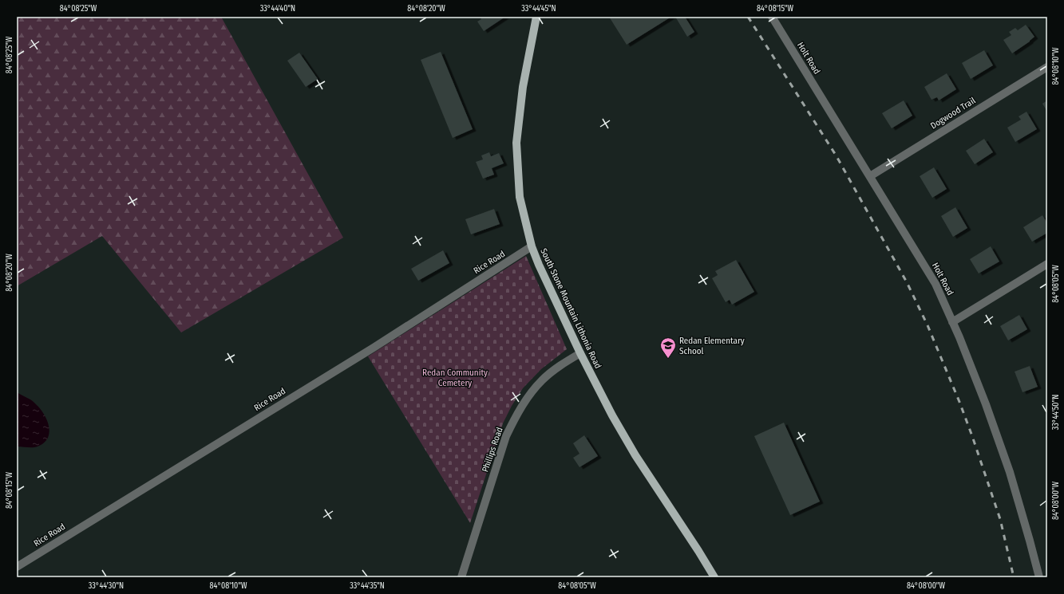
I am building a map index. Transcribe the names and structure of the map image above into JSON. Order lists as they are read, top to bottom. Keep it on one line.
{"streets":{"main road":["South Stone Mountain Lithonia Road"],"street":["Holt Road","Dogwood Trail","Rice Road","Phillips Road"]},"crossings":[["Holt Road","Dogwood Trail"],["Rice Road","South Stone Mountain Lithonia Road"],["South Stone Mountain Lithonia Road","Phillips Road"]],"parks":["Redan Community Cemetery"],"places":{"school or university":["Redan Elementary School"]},"coordinates":["84°08'25\"W","33°44'40\"N","84°08'20\"W","33°44'45\"N","84°08'15\"W","84°08'10\"W","84°08'05\"W","33°44'50\"N","84°08'00\"W","33°44'30\"N","33°44'35\"N"]}
